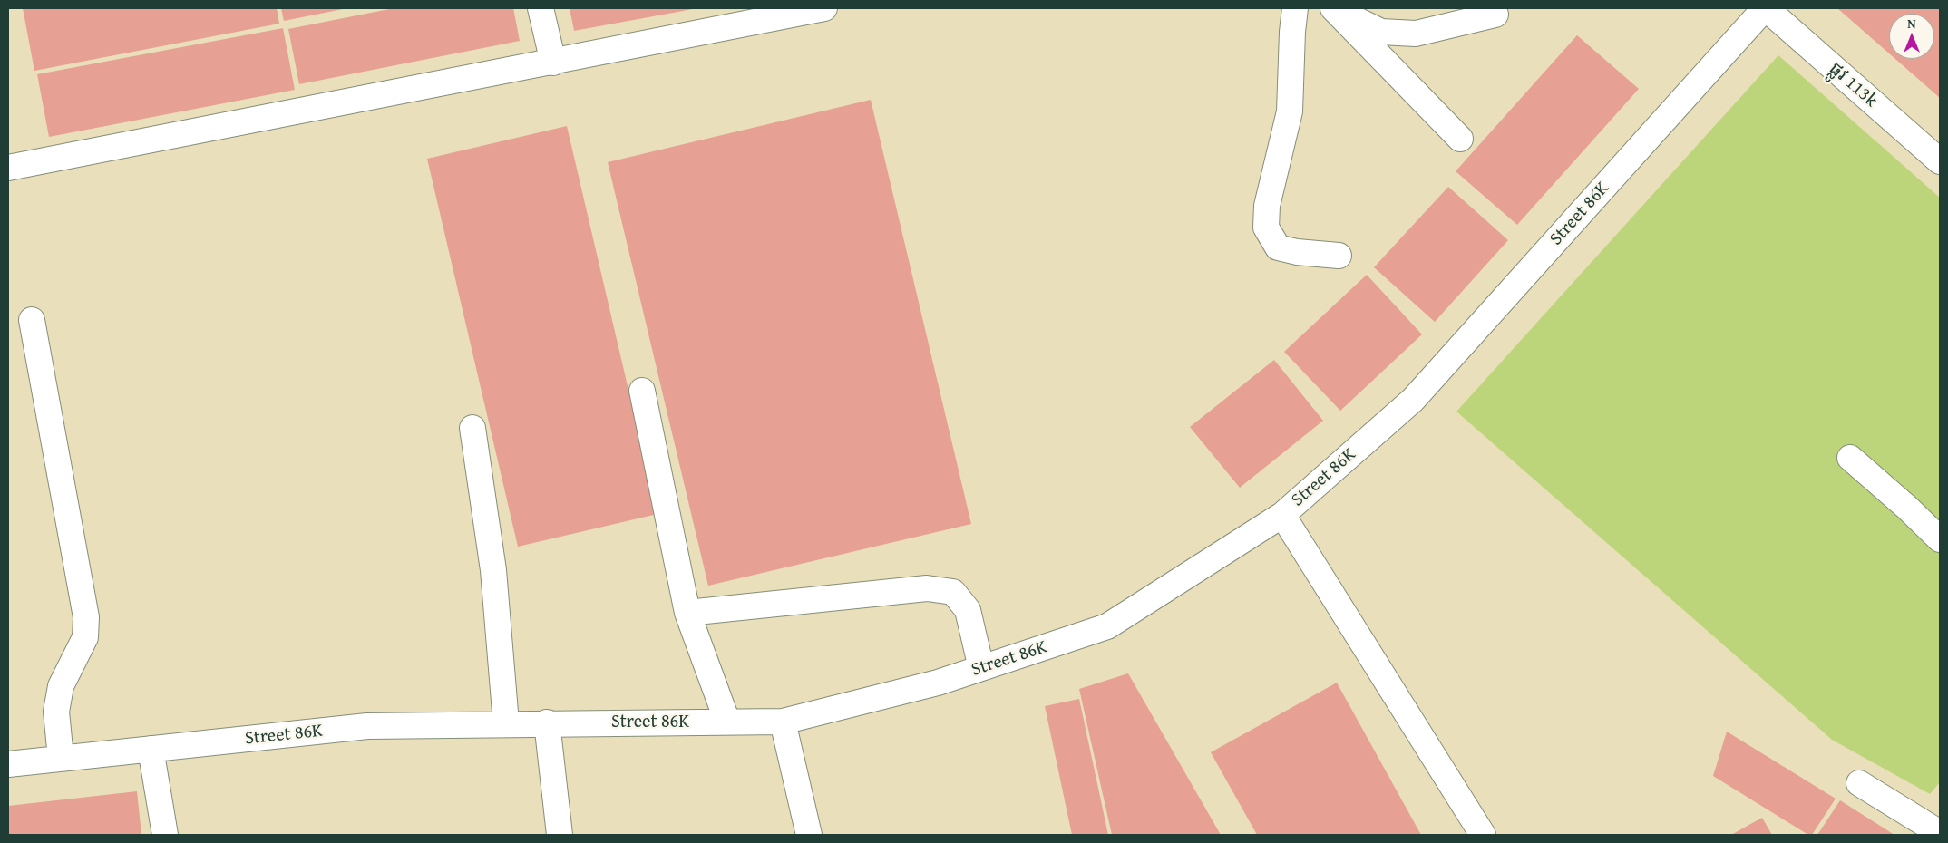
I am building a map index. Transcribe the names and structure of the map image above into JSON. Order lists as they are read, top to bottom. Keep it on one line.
{"streets":{"street":["ផ្លូវ 113k","Street 86K"]},"crossings":[["ផ្លូវ 113k","Street 86K"]],"north":"top"}
